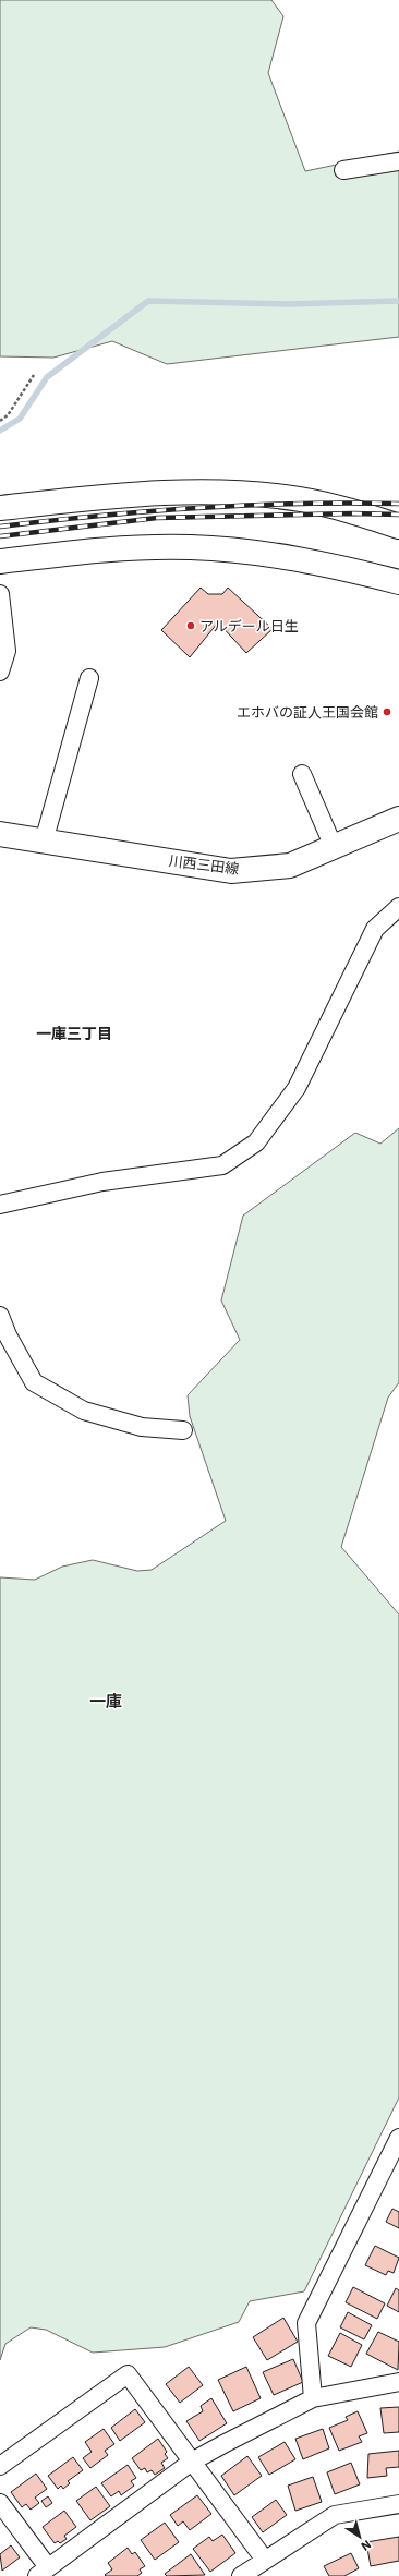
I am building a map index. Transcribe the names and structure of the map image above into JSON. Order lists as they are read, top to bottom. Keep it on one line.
{"streets":{"street":["川西三田線"]},"districts":["一庫三丁目","一庫"],"places":["アルデール日生","エホバの証人王国会館"],"north":"bottom right"}
